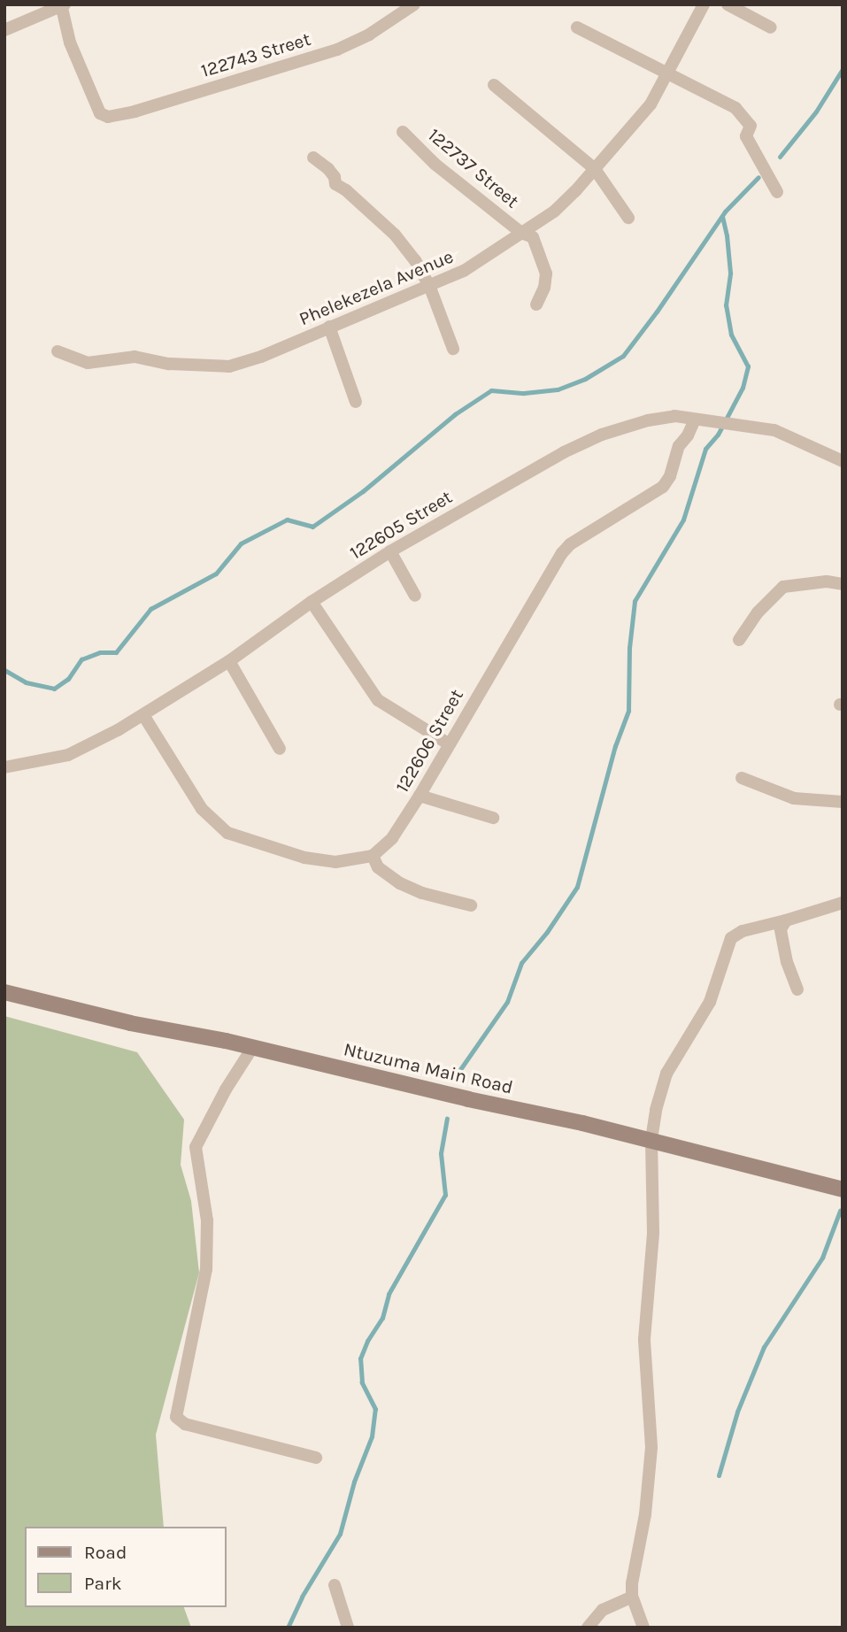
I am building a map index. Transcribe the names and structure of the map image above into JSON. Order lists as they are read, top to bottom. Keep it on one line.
{"streets":{"main road":["Ntuzuma Main Road"],"street":["122743 Street","122737 Street","Phelekezela Avenue","122605 Street","122606 Street"]},"crossings":[["122737 Street","Phelekezela Avenue"],["122605 Street","122606 Street"]],"legend":["Road","Park"]}
